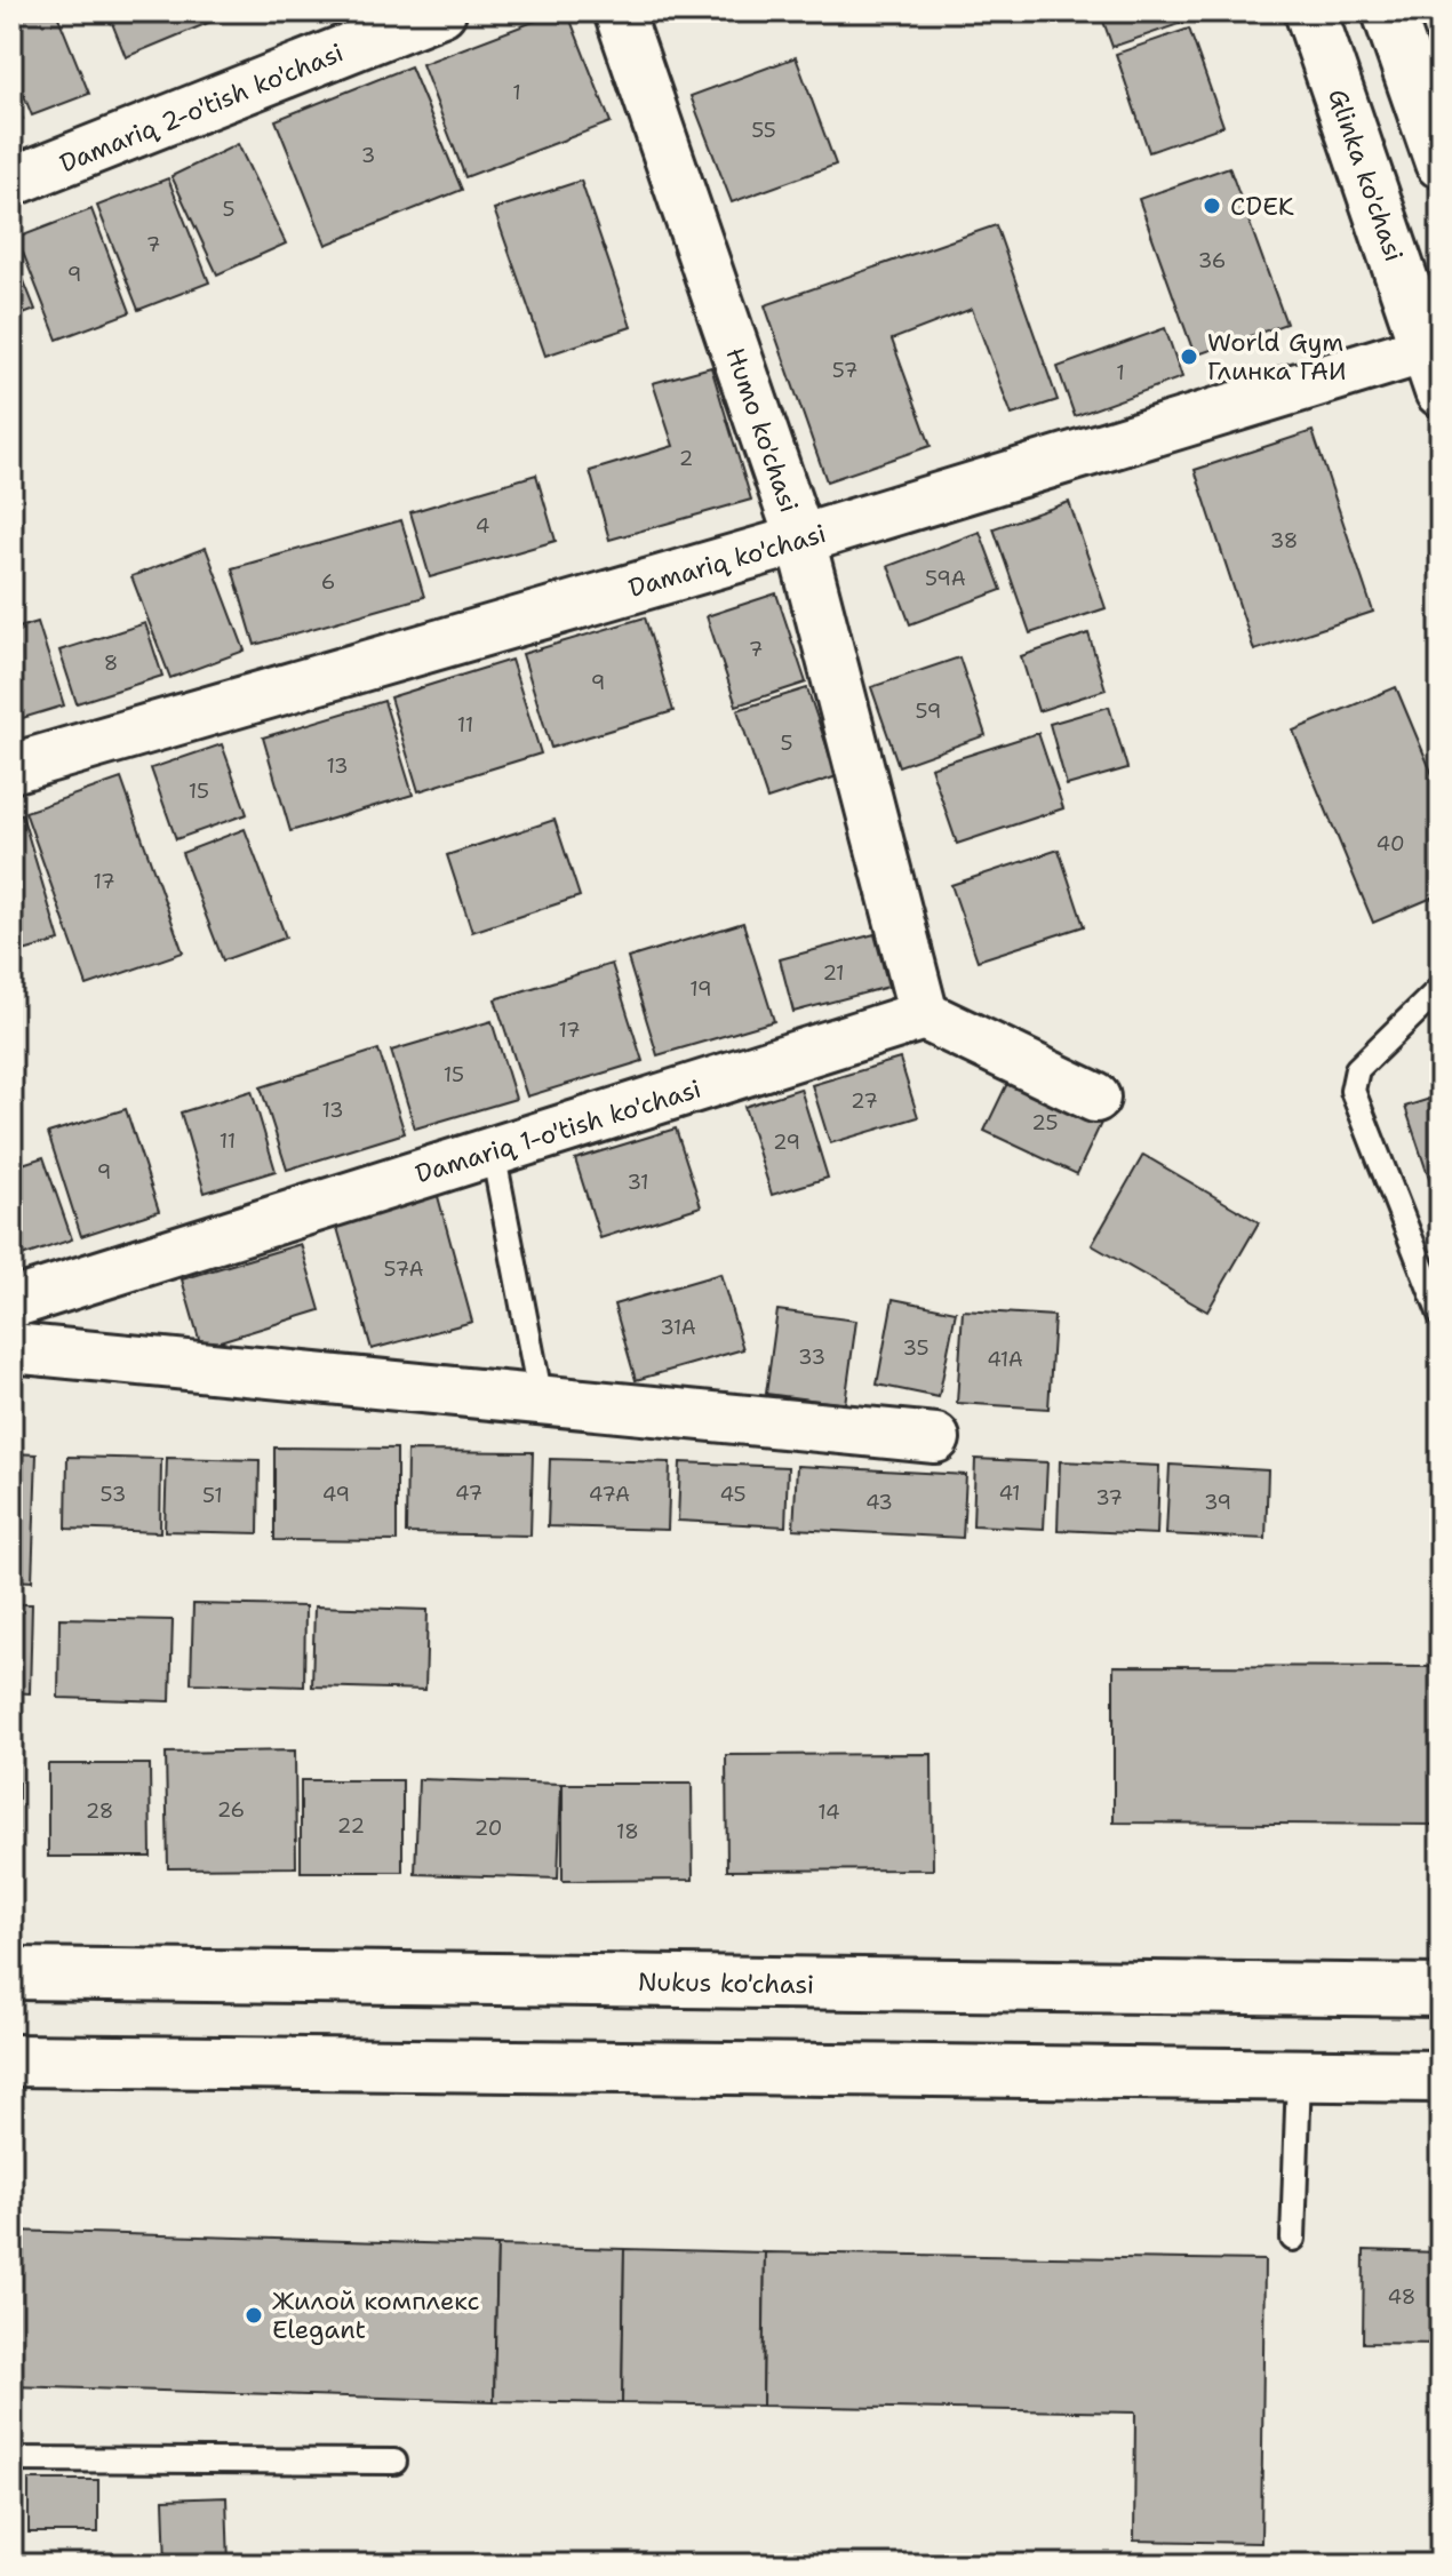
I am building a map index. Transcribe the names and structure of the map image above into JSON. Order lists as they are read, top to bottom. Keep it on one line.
{"streets":{"main road":["Glinka ko'chasi","Nukus ko'chasi"],"street":["Damariq 2-o'tish ko'chasi","Humo ko'chasi","Damariq ko'chasi","Damariq 1-o'tish ko'chasi"]},"crossings":[["Glinka ko'chasi","Damariq ko'chasi"],["Humo ko'chasi","Damariq ko'chasi"],["Humo ko'chasi","Damariq 1-o'tish ko'chasi"]],"places":["CDEK","World Gym Глинка ГАИ","Жилой комплекс Elegant"],"house_numbers":["1","55","3","5","7","36","9","57","1","2","4","38","59A","6","7","8","9","59","11","5","13","15","40","17","21","19","17","15","27","13","25","11","29","9","31","57A","31A","35","33","41A","47","41","53","49","47A","45","51","37","43","39","26","28","14","22","20","18","48"]}
